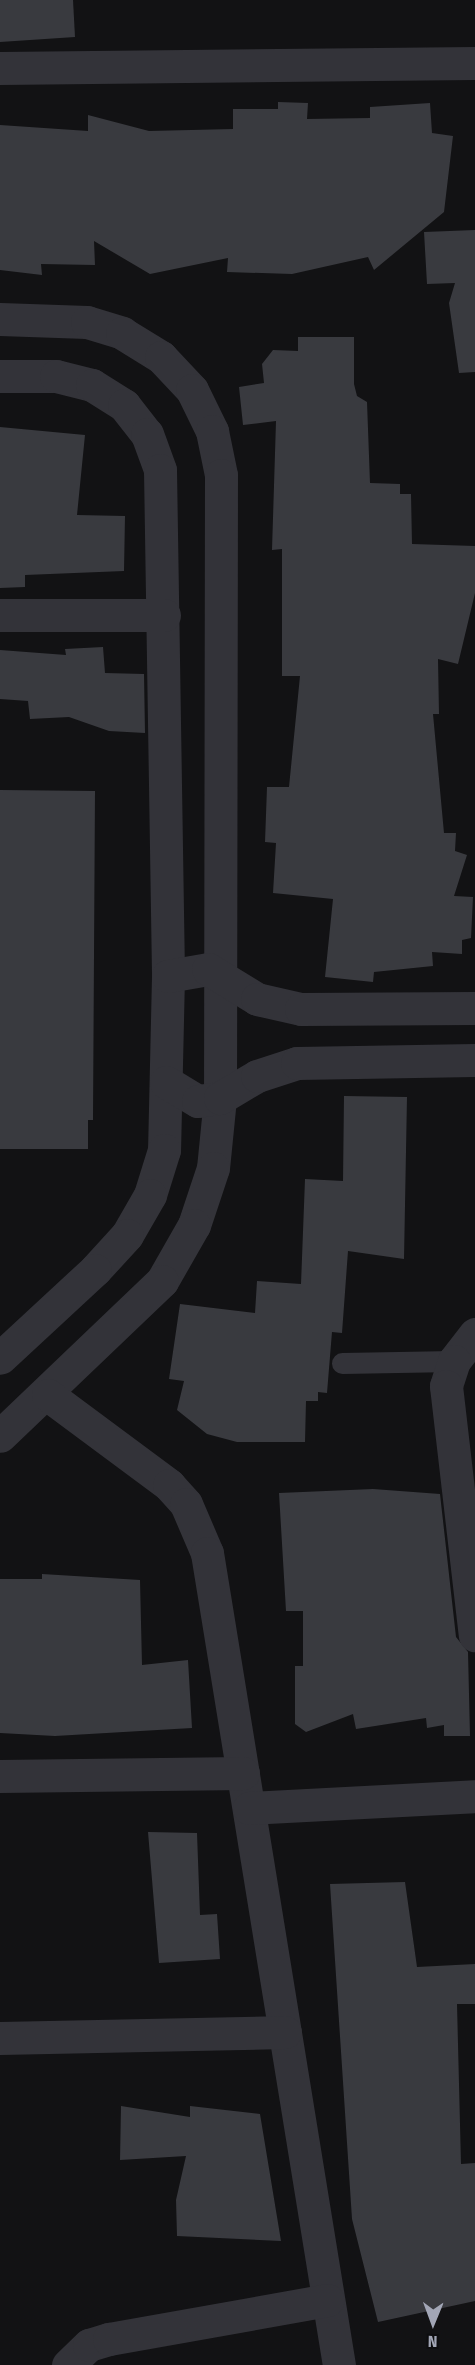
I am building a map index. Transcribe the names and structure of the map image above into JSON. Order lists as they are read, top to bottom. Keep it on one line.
{"north":"bottom"}
